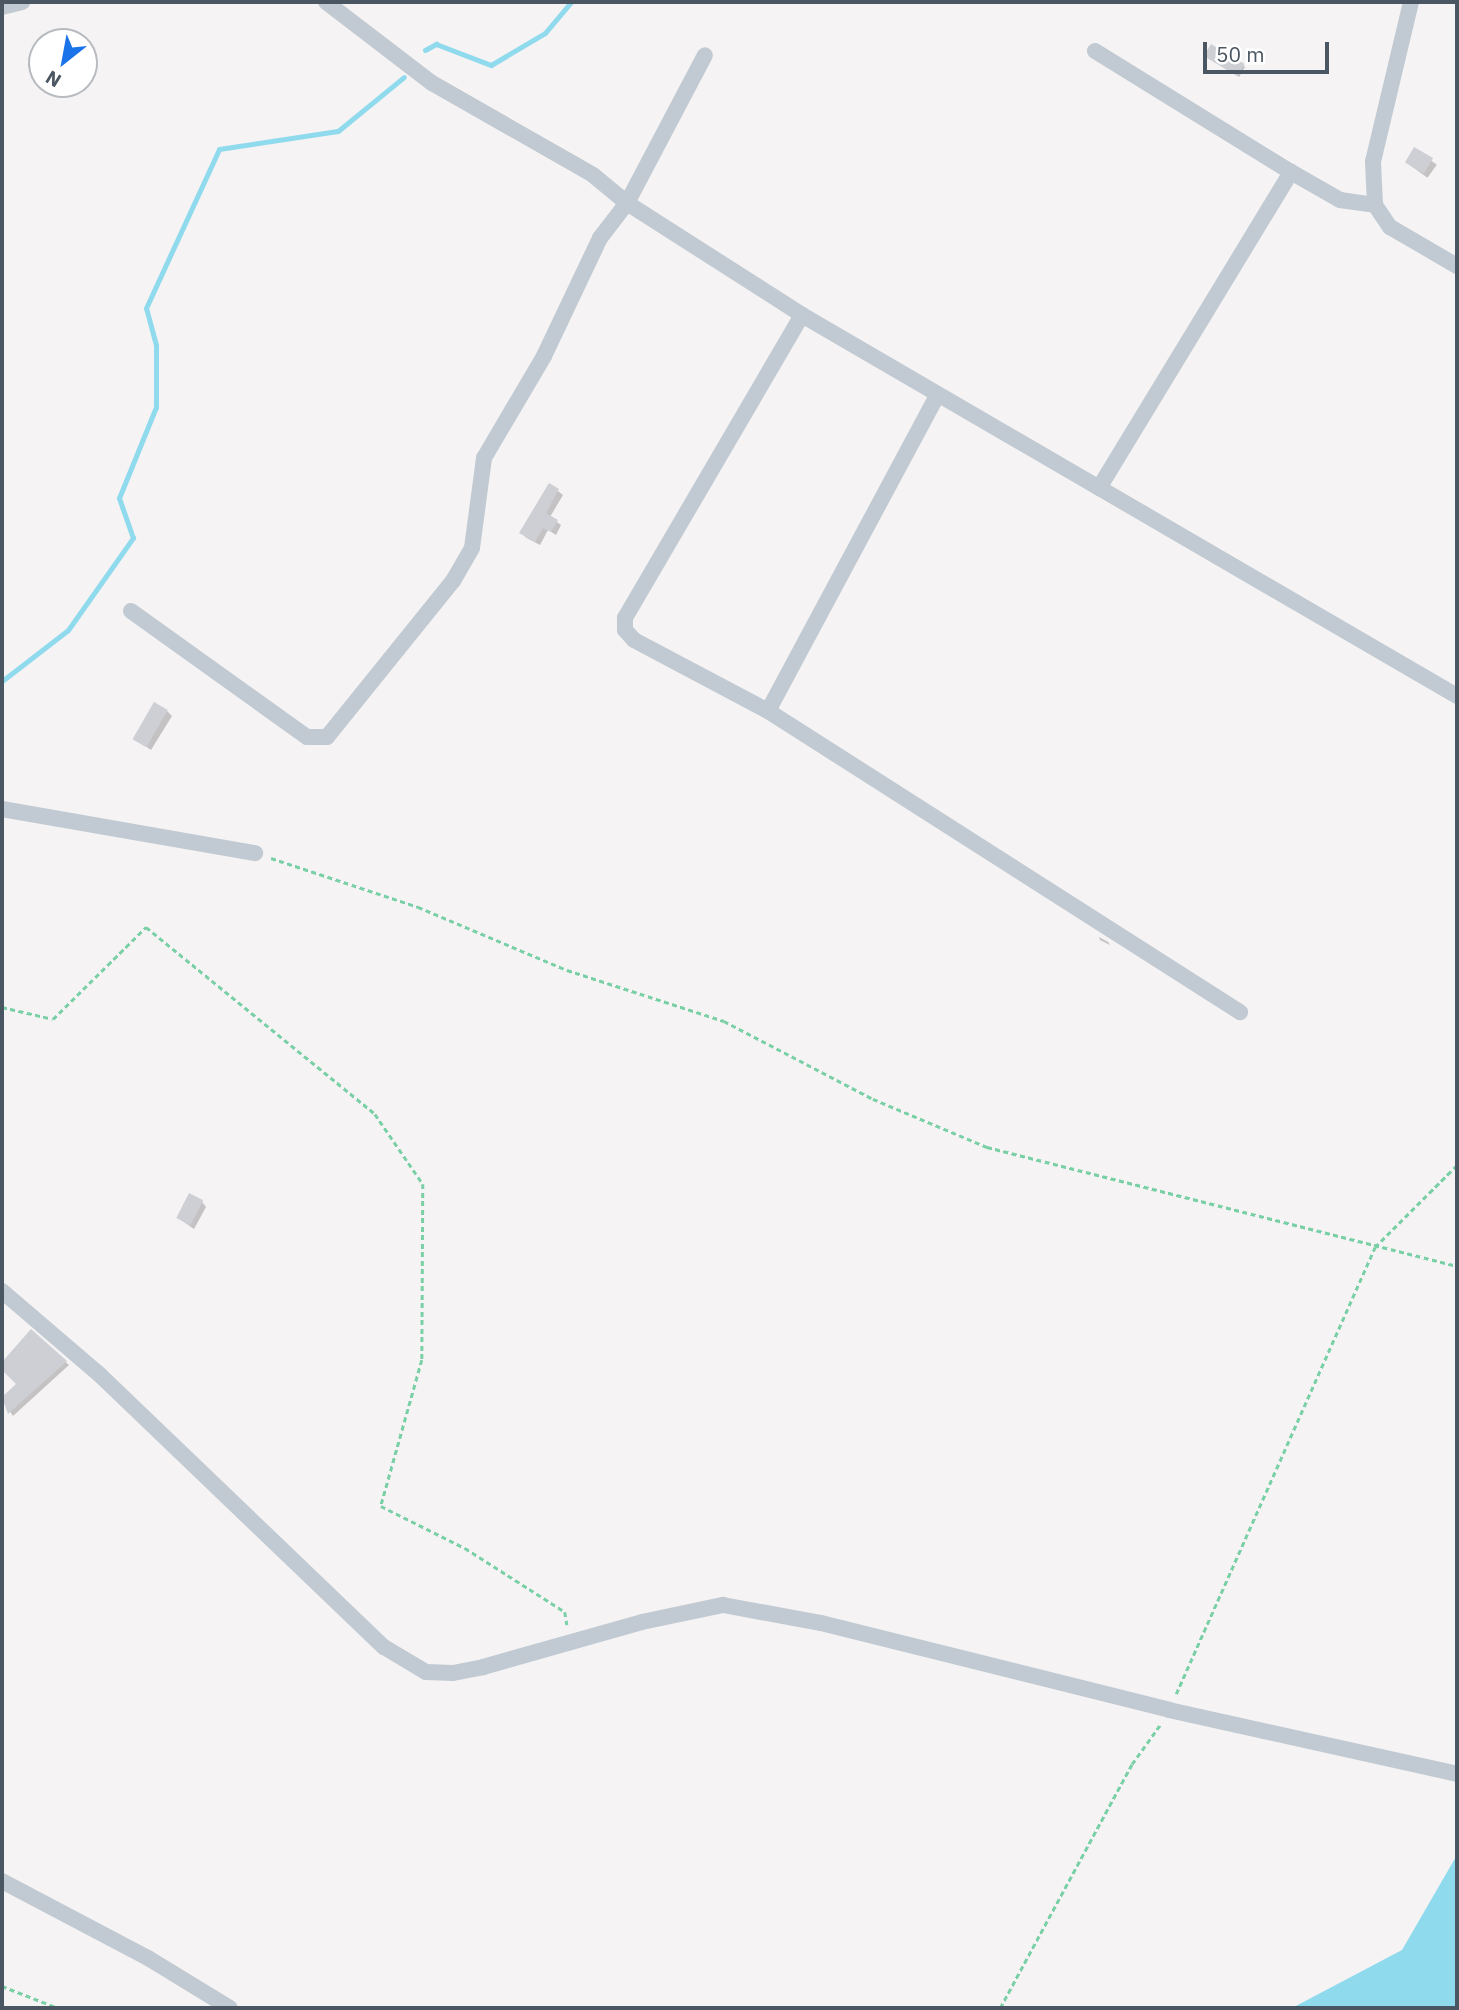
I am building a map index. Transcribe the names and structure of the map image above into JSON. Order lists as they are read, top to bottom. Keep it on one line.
{"scale_bar":"50 m","north":"bottom left"}
